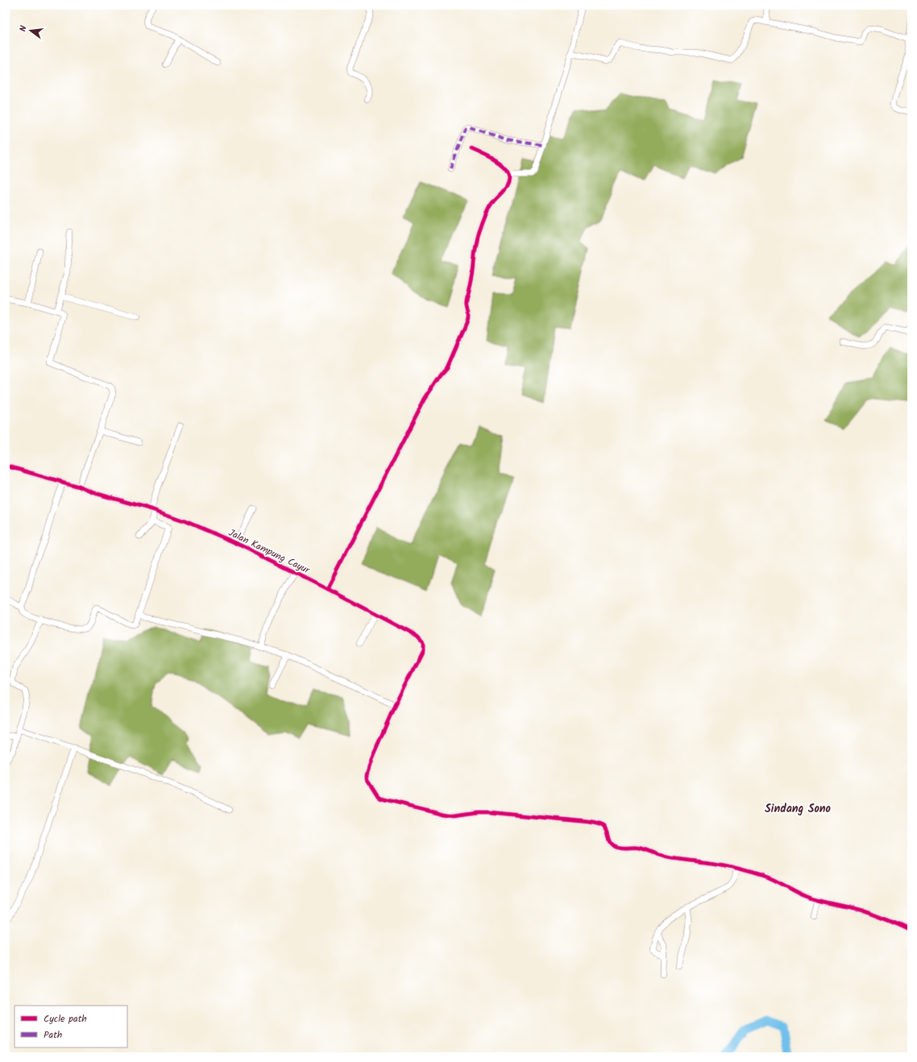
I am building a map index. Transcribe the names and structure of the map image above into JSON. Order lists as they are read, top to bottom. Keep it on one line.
{"streets":{"street":["Jalan Kampung Cayur"]},"districts":["Sindang Sono"],"legend":["Cycle path","Path"],"north":"left"}
